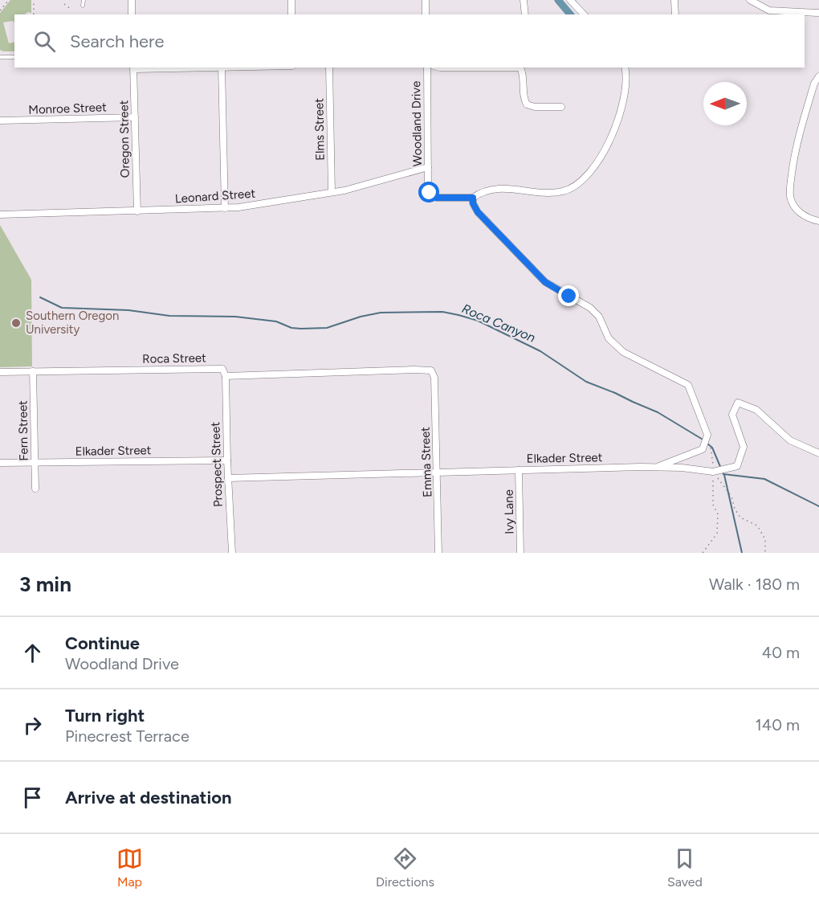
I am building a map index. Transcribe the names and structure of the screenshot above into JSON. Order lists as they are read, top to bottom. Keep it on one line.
{"streets":{"street":["Monroe Street","Woodland Drive","Elms Street","Oregon Street","Leonard Street","Roca Street","Fern Street","Elkader Street","Emma Street","Prospect Street","Ivy Lane"]},"crossings":[["Monroe Street","Oregon Street"],["Woodland Drive","Leonard Street"],["Elms Street","Leonard Street"],["Oregon Street","Leonard Street"],["Roca Street","Fern Street"],["Roca Street","Emma Street"],["Roca Street","Prospect Street"],["Fern Street","Elkader Street"],["Elkader Street","Emma Street"],["Elkader Street","Prospect Street"],["Elkader Street","Ivy Lane"]],"water":["Roca Canyon"],"places":["Southern Oregon University"],"north":"left","page":{"search":"Search here","heading":["3 min","Walk · 180 m"],"list":[["Continue","Woodland Drive","40 m"],["Turn right","Pinecrest Terrace","140 m"],"Arrive at destination"],"nav":["Map","Directions","Saved"]}}
